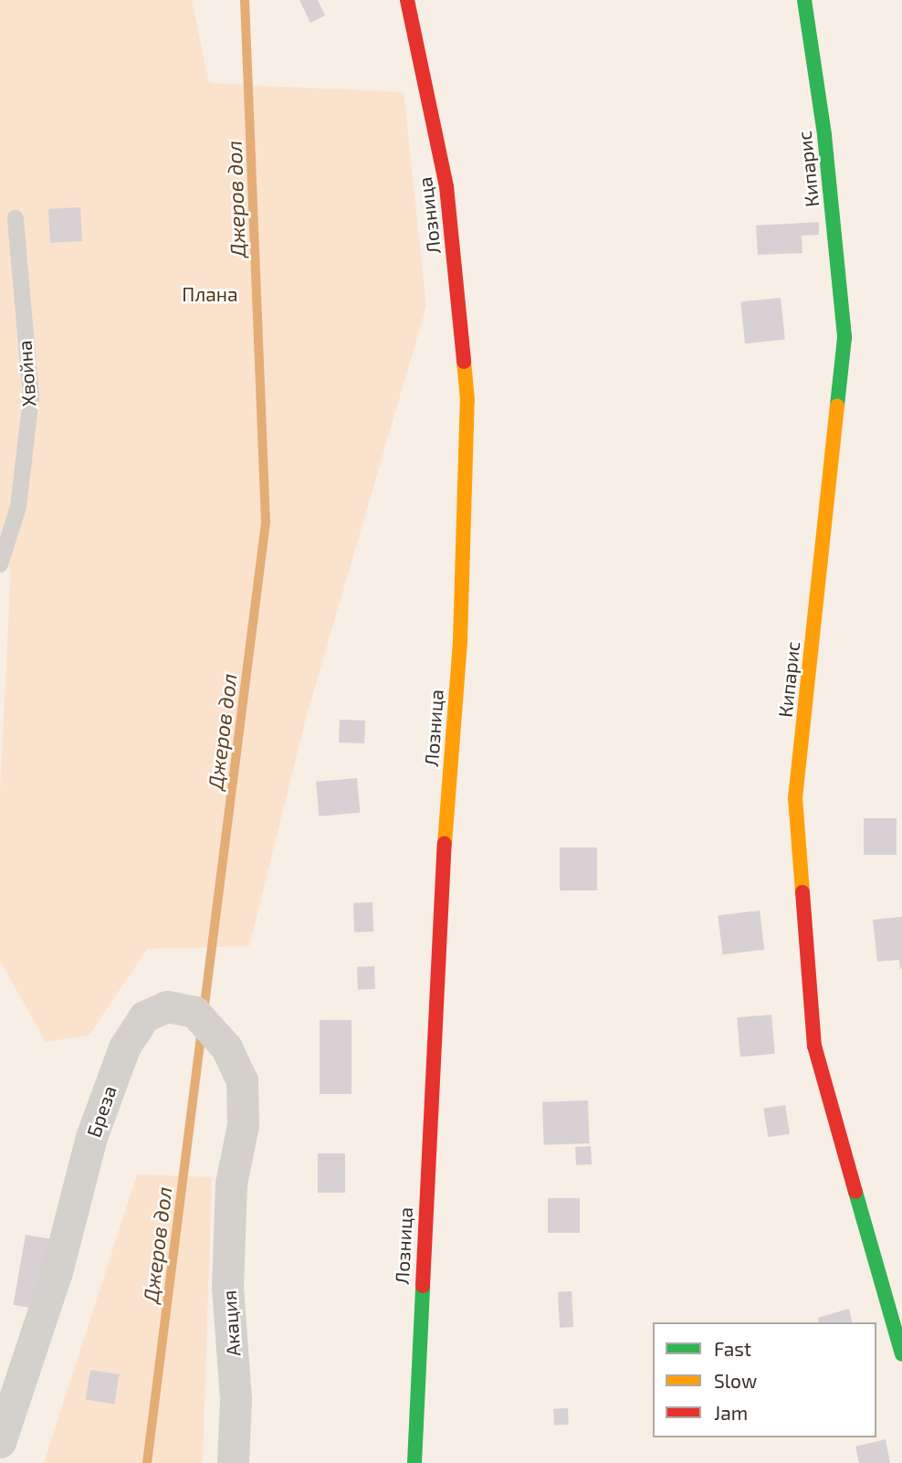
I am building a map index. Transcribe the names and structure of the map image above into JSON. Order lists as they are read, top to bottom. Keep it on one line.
{"streets":{"street":["Кипарис","Лозница","Бреза","Акация"],"lane":["Хвойна"]},"crossings":[["Бреза","Акация"]],"water":["Джеров дол"],"parks":["Плана"],"legend":["Fast","Slow","Jam"]}
